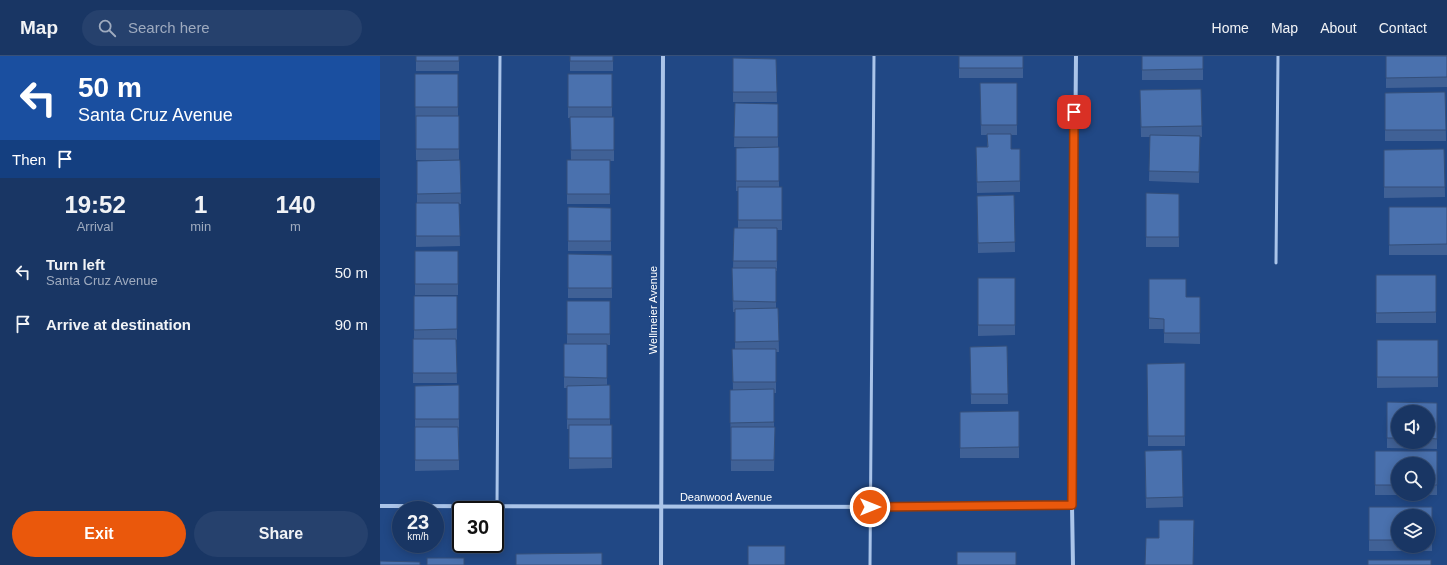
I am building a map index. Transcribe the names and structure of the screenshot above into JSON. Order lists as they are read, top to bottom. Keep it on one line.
{"streets":{"street":["Wellmeier Avenue","Deanwood Avenue"]},"crossings":[["Wellmeier Avenue","Deanwood Avenue"]],"page":{"header":"Map","search":"Search here","nav":["Home","Map","About","Contact"],"turn":["50 m","Santa Cruz Avenue"],"then":"Then","eta":["19:52","Arrival","1","min","140","m"],"list":[{"name":"Turn left","note":"Santa Cruz Avenue","value":"50 m"},{"name":"Arrive at destination","value":"90 m"}],"speed":"23 km/h","limit":"30","buttons":["Exit","Share"]}}
